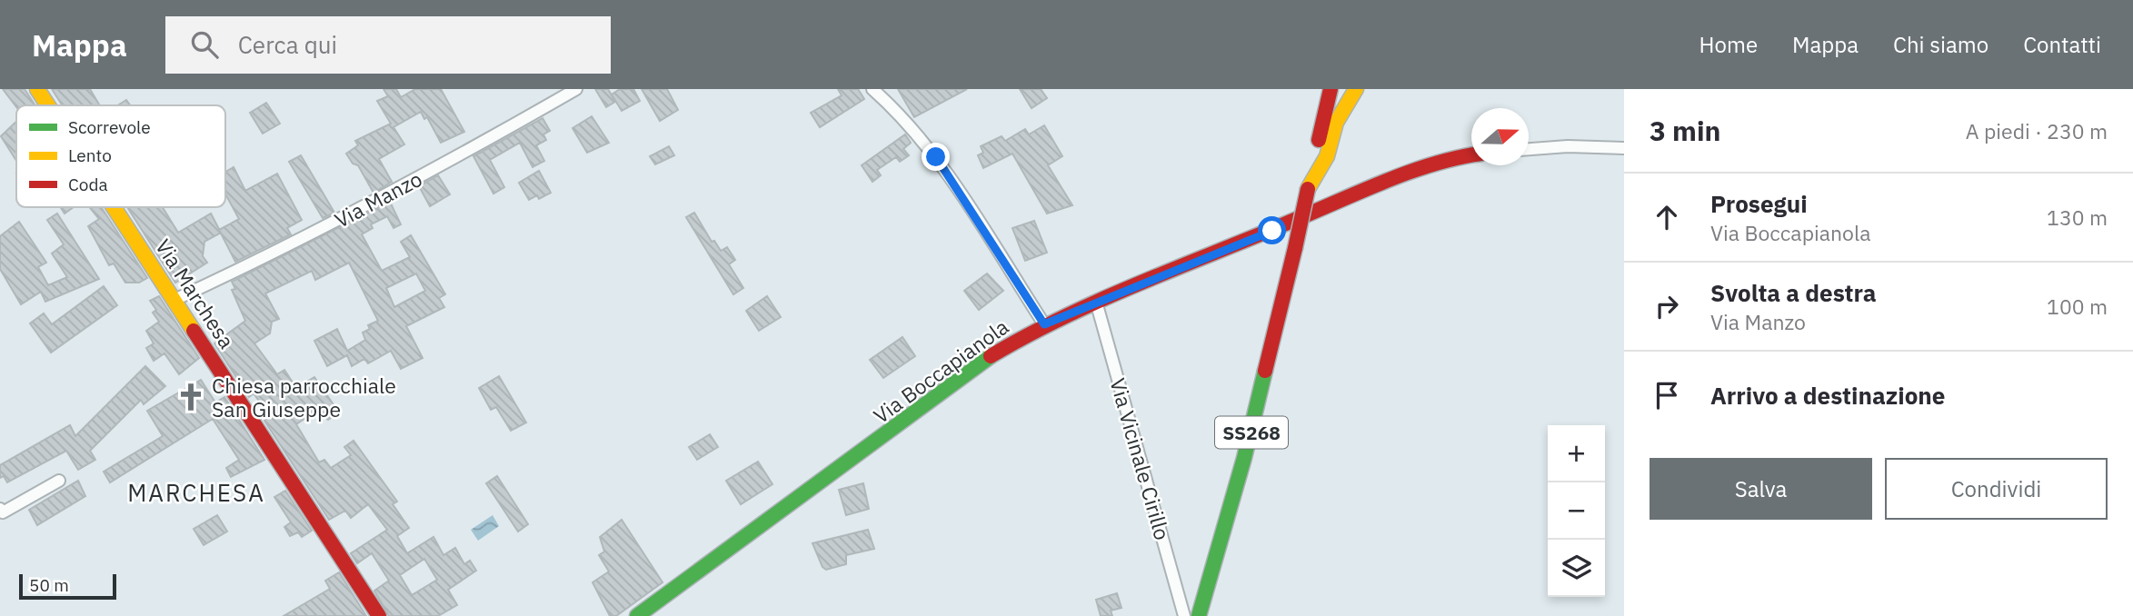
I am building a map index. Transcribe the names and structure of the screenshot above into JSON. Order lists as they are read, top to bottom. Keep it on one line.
{"streets":{"main road":["Via Marchesa","Via Boccapianola","SS268"],"street":["Via Manzo","Via Vicinale Cirillo"]},"crossings":[["Via Manzo","Via Marchesa"],["Via Boccapianola","Via Vicinale Cirillo"]],"districts":["MARCHESA"],"places":{"church":["Chiesa parrocchiale San Giuseppe"]},"legend":["Scorrevole","Lento","Coda"],"scale_bar":"50 m","north":"right","page":{"header":"Mappa","search":"Cerca qui","nav":["Home","Mappa","Chi siamo","Contatti"],"heading":["3 min","A piedi · 230 m"],"list":[["Prosegui","Via Boccapianola","130 m"],["Svolta a destra","Via Manzo","100 m"],"Arrivo a destinazione"],"map_buttons":["+","−"],"buttons":["Salva","Condividi"],"scale":"50 m"}}
